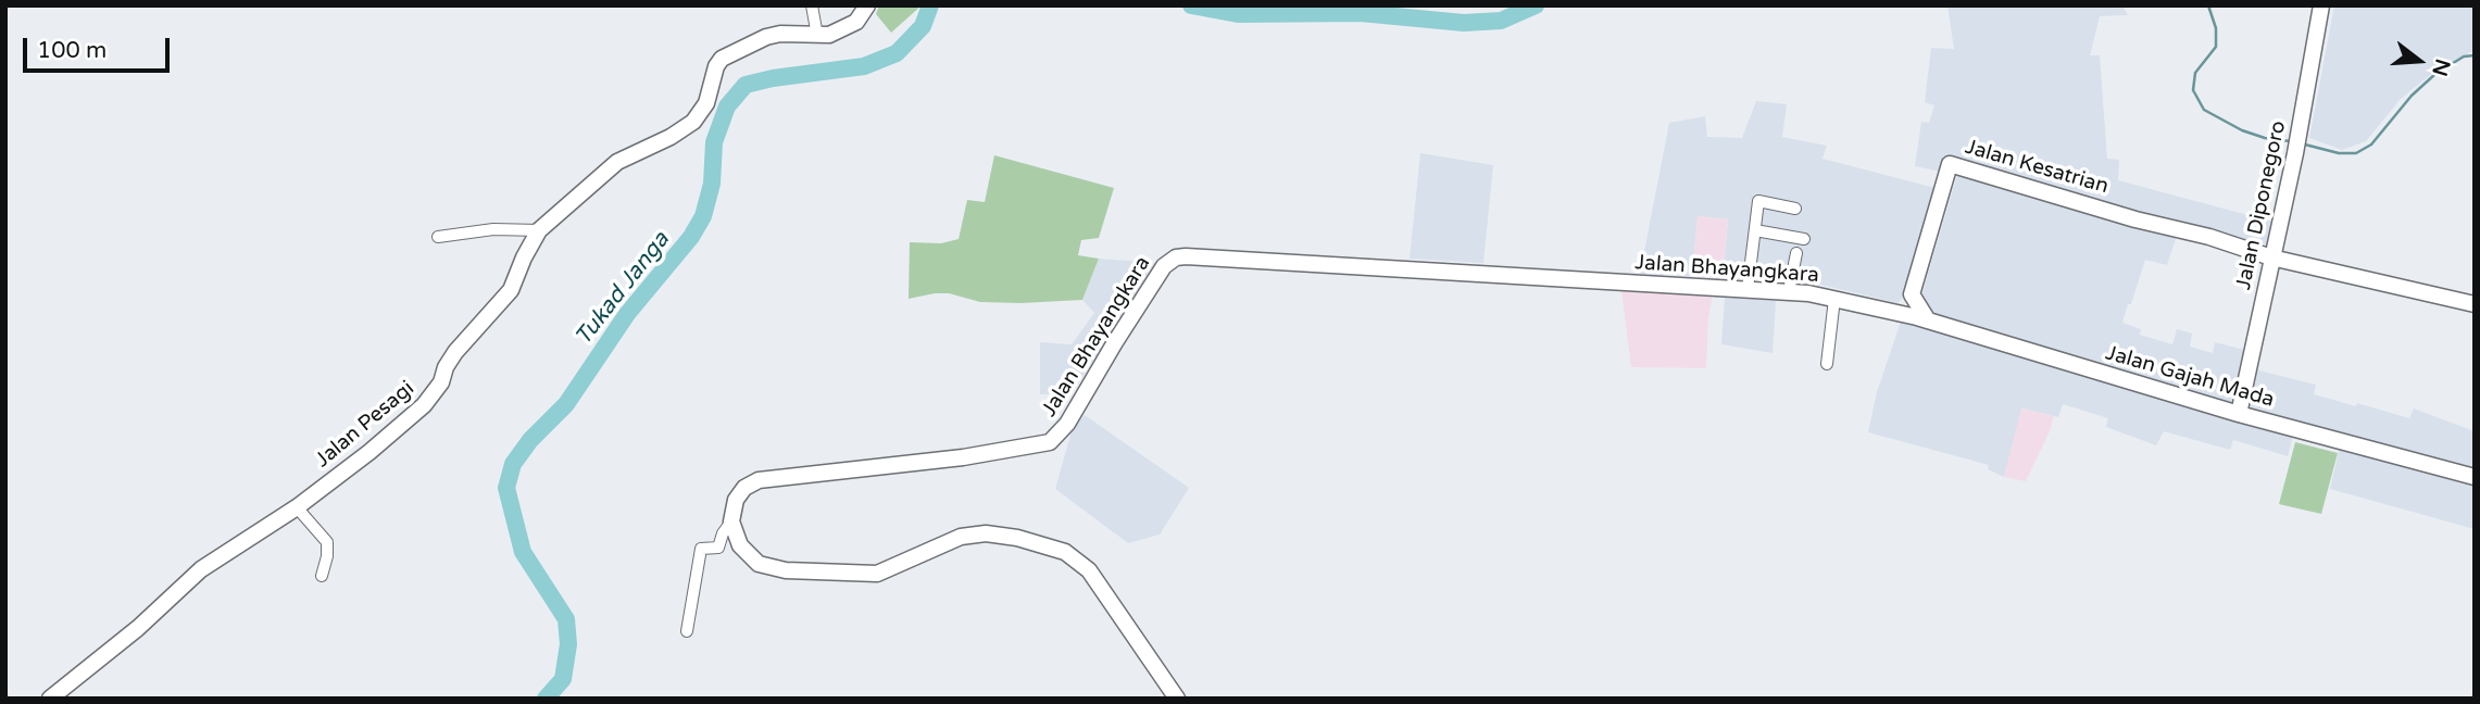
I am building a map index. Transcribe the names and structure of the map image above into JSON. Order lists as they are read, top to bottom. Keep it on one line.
{"streets":{"street":["Jalan Kesatrian","Jalan Diponegoro","Jalan Bhayangkara","Jalan Gajah Mada","Jalan Pesagi"]},"crossings":[["Jalan Kesatrian","Jalan Diponegoro"],["Jalan Diponegoro","Jalan Gajah Mada"],["Jalan Bhayangkara","Jalan Gajah Mada"]],"water":["Tukad Janga"],"scale_bar":"100 m","north":"right"}
